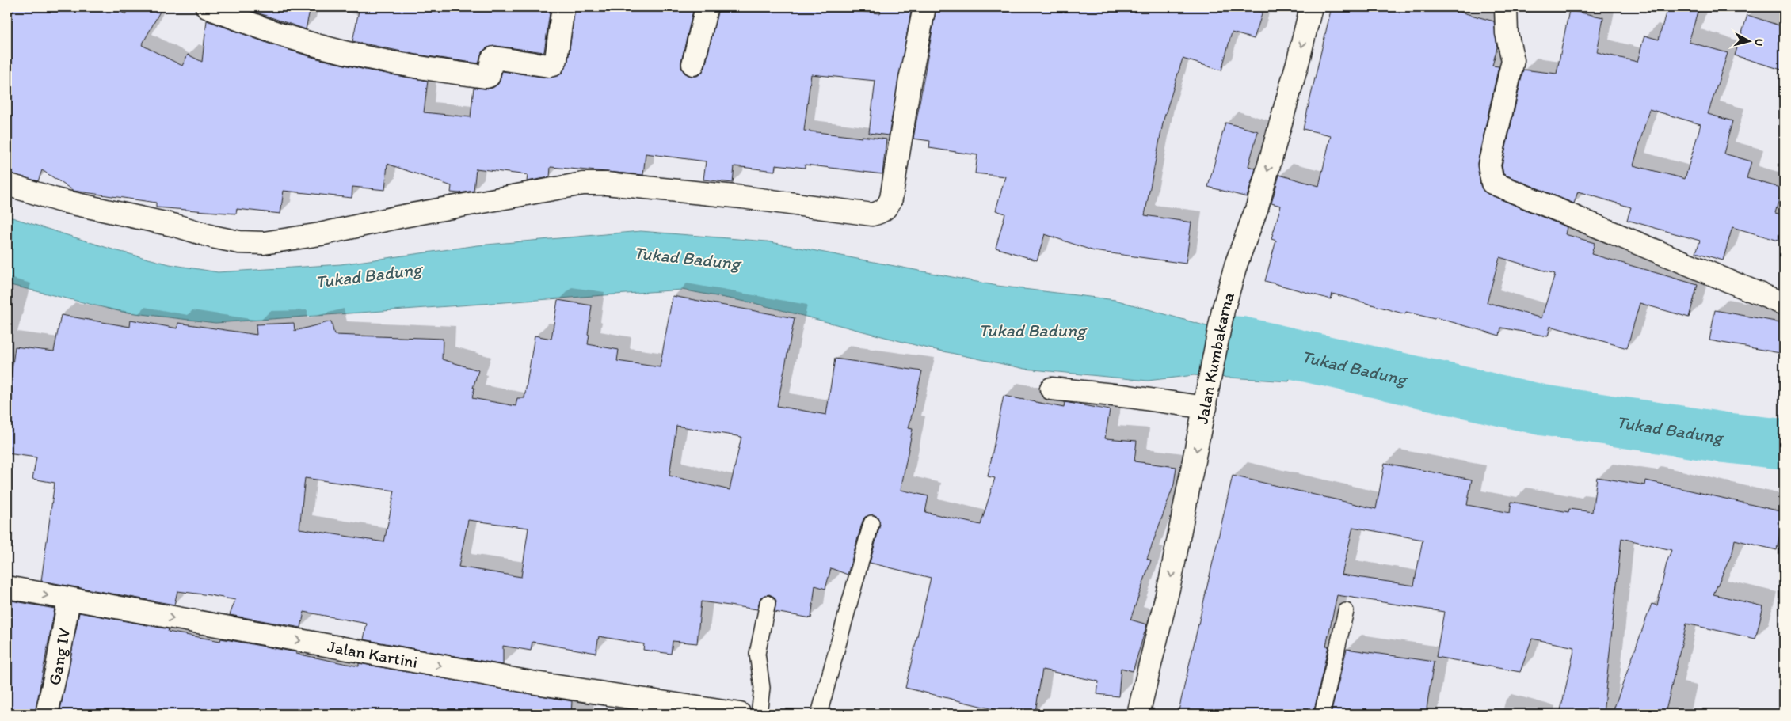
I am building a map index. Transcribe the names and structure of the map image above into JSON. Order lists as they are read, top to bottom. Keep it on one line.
{"streets":{"street":["Jalan Kumbakarna","Jalan Kartini","Gang IV"]},"crossings":[["Jalan Kartini","Gang IV"]],"one_way":["Jalan Kumbakarna","Jalan Kartini"],"water":["Tukad Badung"],"north":"right"}
